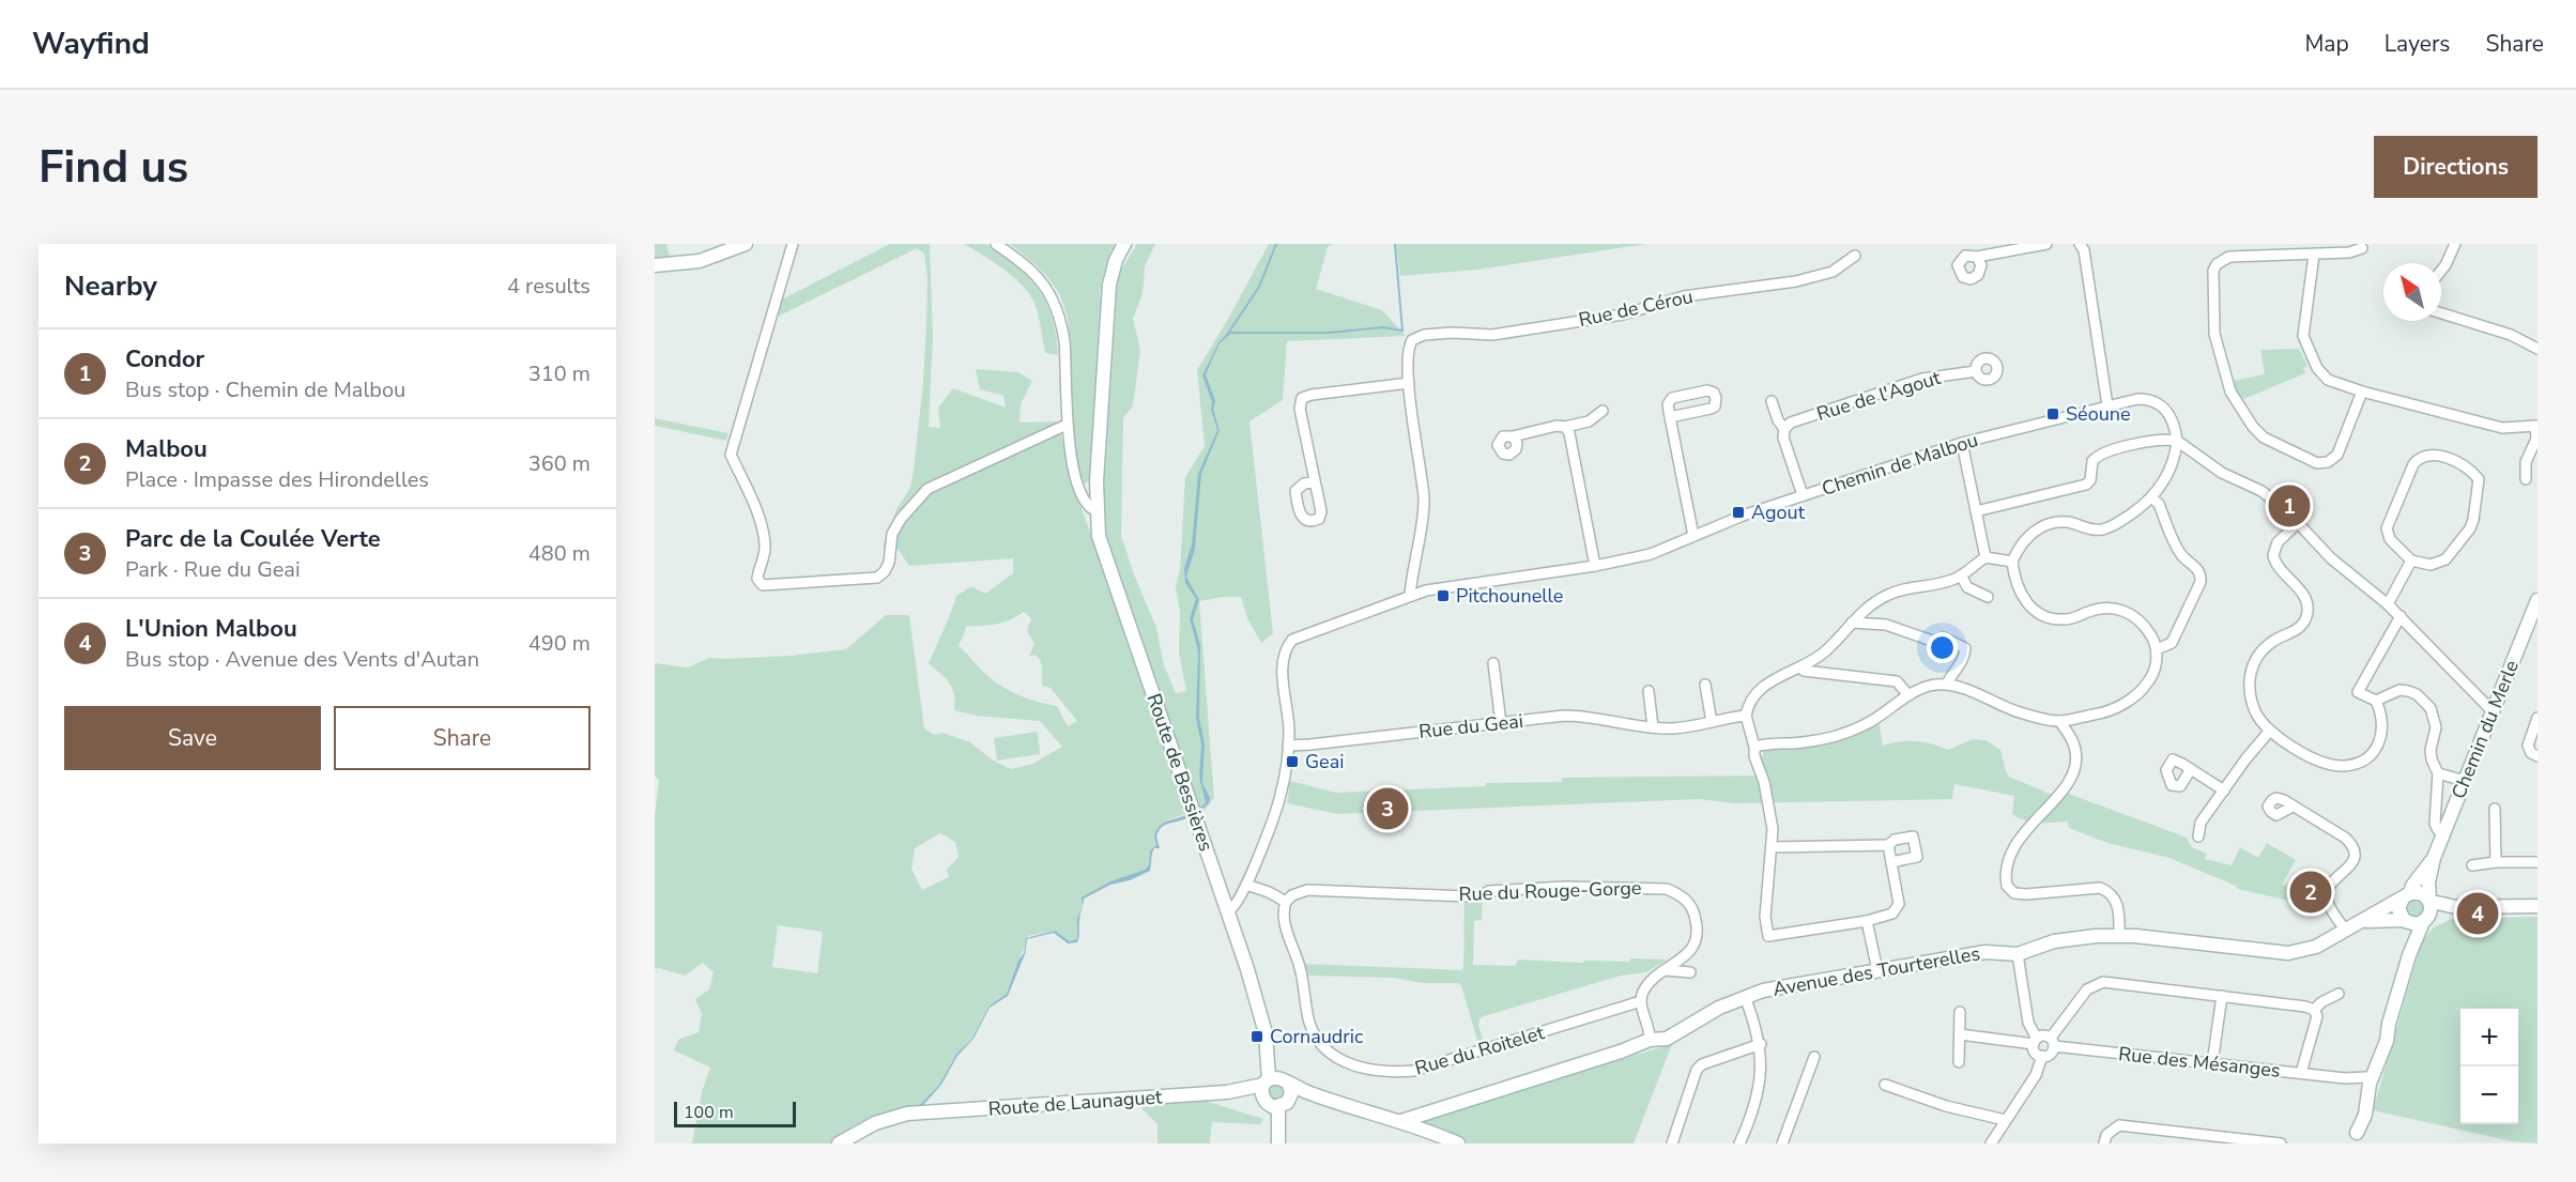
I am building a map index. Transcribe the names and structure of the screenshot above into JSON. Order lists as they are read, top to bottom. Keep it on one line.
{"streets":{"street":["Rue de Cérou","Rue de l'Agout","Chemin de Malbou","Rue du Geai","Chemin du Merle","Route de Bessières","Rue du Rouge-Gorge","Avenue des Tourterelles","Rue du Roitelet","Rue des Mésanges","Route de Launaguet"]},"crossings":[["Chemin de Malbou","Rue du Geai"],["Chemin de Malbou","Route de Bessières"],["Chemin du Merle","Avenue des Tourterelles"],["Route de Bessières","Route de Launaguet"],["Rue du Rouge-Gorge","Rue du Roitelet"]],"places":{"transit":["Séoune","Agout","Pitchounelle","Geai","Cornaudric"]},"scale_bar":"100 m","north":"top left","page":{"header":"Wayfind","nav":["Map","Layers","Share"],"buttons":["Directions",["Save","Share"]],"title":"Find us","heading":["Nearby","4 results"],"list":[{"mark":"1","name":"Condor","note":"Bus stop · Chemin de Malbou","value":"310 m"},{"mark":"2","name":"Malbou","note":"Place · Impasse des Hirondelles","value":"360 m"},{"mark":"3","name":"Parc de la Coulée Verte","note":"Park · Rue du Geai","value":"480 m"},{"mark":"4","name":"L'Union Malbou","note":"Bus stop · Avenue des Vents d'Autan","value":"490 m"}],"pins":["1","3","2","4"],"map_buttons":["+","−"],"scale":"100 m"}}
